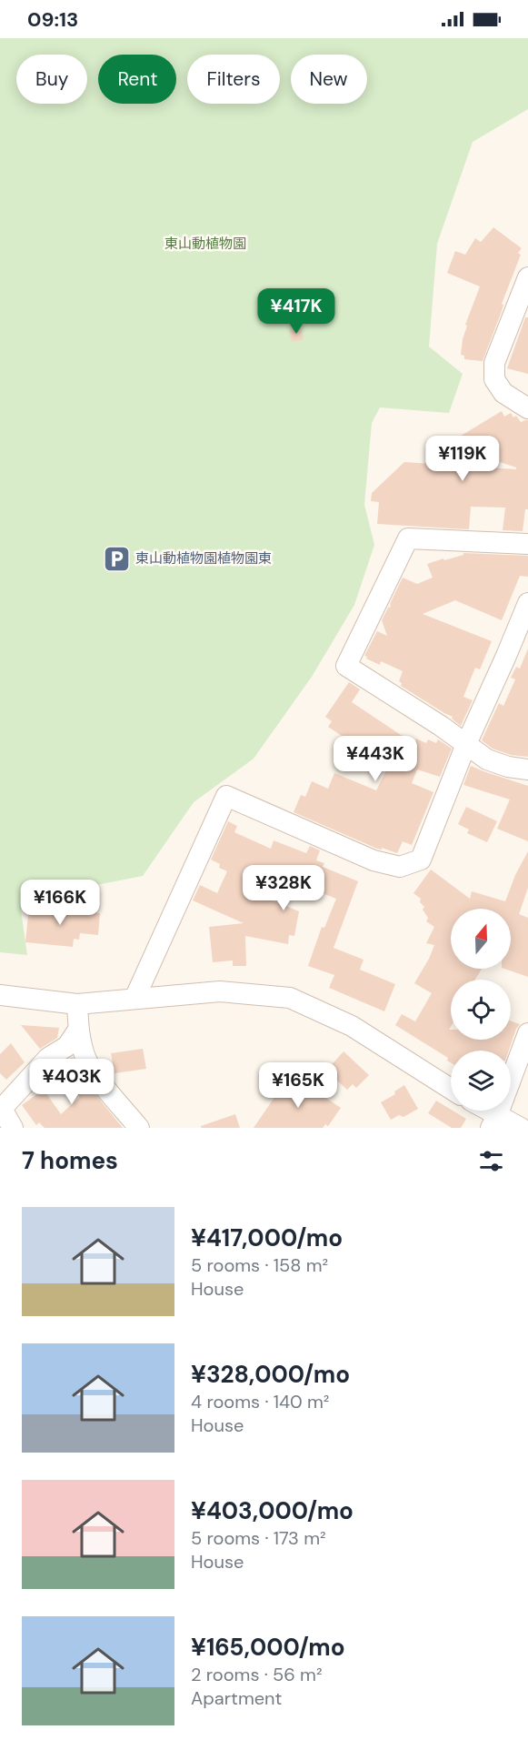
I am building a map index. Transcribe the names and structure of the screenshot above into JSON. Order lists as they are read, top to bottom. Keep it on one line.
{"parks":["東山動植物園"],"places":{"parking":["東山動植物園植物園東"]},"north":"top","page":{"status":"09:13","chip":["Buy","Rent","Filters","New"],"price":["¥417K","¥119K","¥443K","¥328K","¥166K","¥403K","¥165K"],"heading":"7 homes","list":[{"name":"¥417,000/mo","note":"5 rooms · 158 m² · House"},{"name":"¥328,000/mo","note":"4 rooms · 140 m² · House"},{"name":"¥403,000/mo","note":"5 rooms · 173 m² · House"},{"name":"¥165,000/mo","note":"2 rooms · 56 m² · Apartment"}]}}
